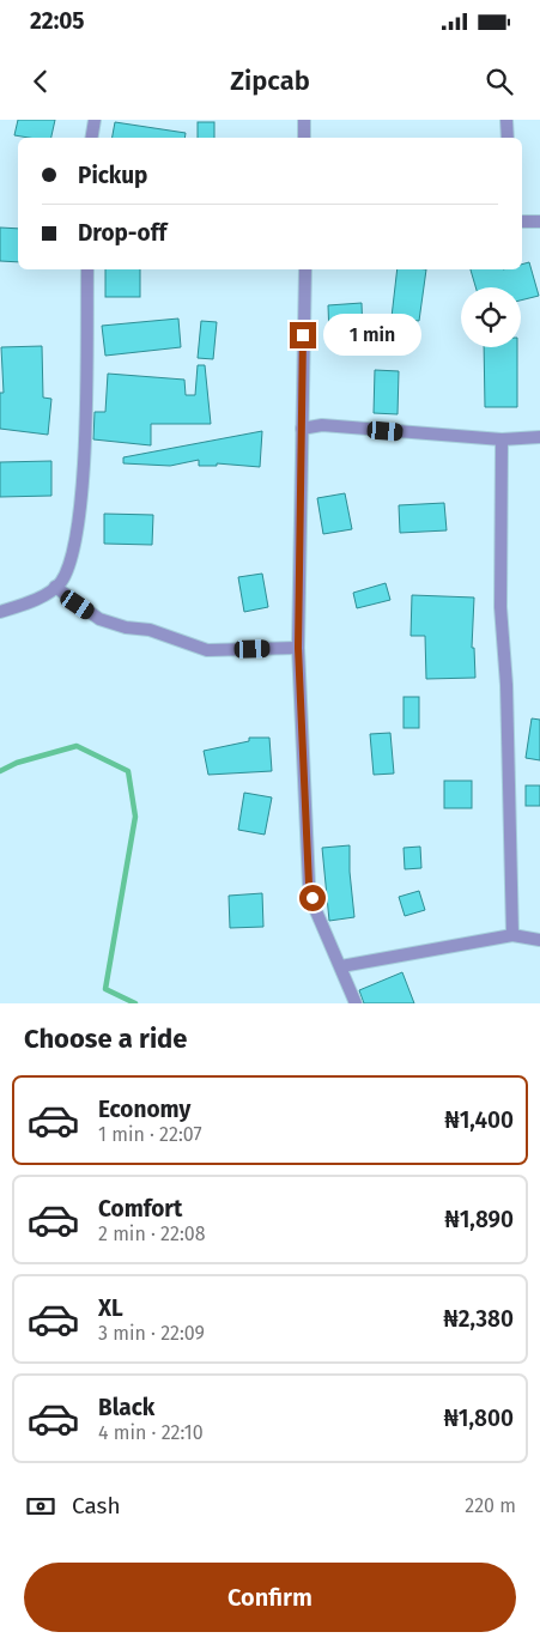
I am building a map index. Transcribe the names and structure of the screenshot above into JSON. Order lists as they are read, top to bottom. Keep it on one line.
{"page":{"status":"22:05","header":"Zipcab","banner":["Pickup","Drop-off"],"bubble":"1 min","heading":"Choose a ride","list":[{"name":"Economy","note":"1 min · 22:07","value":"₦1,400"},{"name":"Comfort","note":"2 min · 22:08","value":"₦1,890"},{"name":"XL","note":"3 min · 22:09","value":"₦2,380"},{"name":"Black","note":"4 min · 22:10","value":"₦1,800"}],"pay":["Cash","220 m"],"buttons":"Confirm"}}
